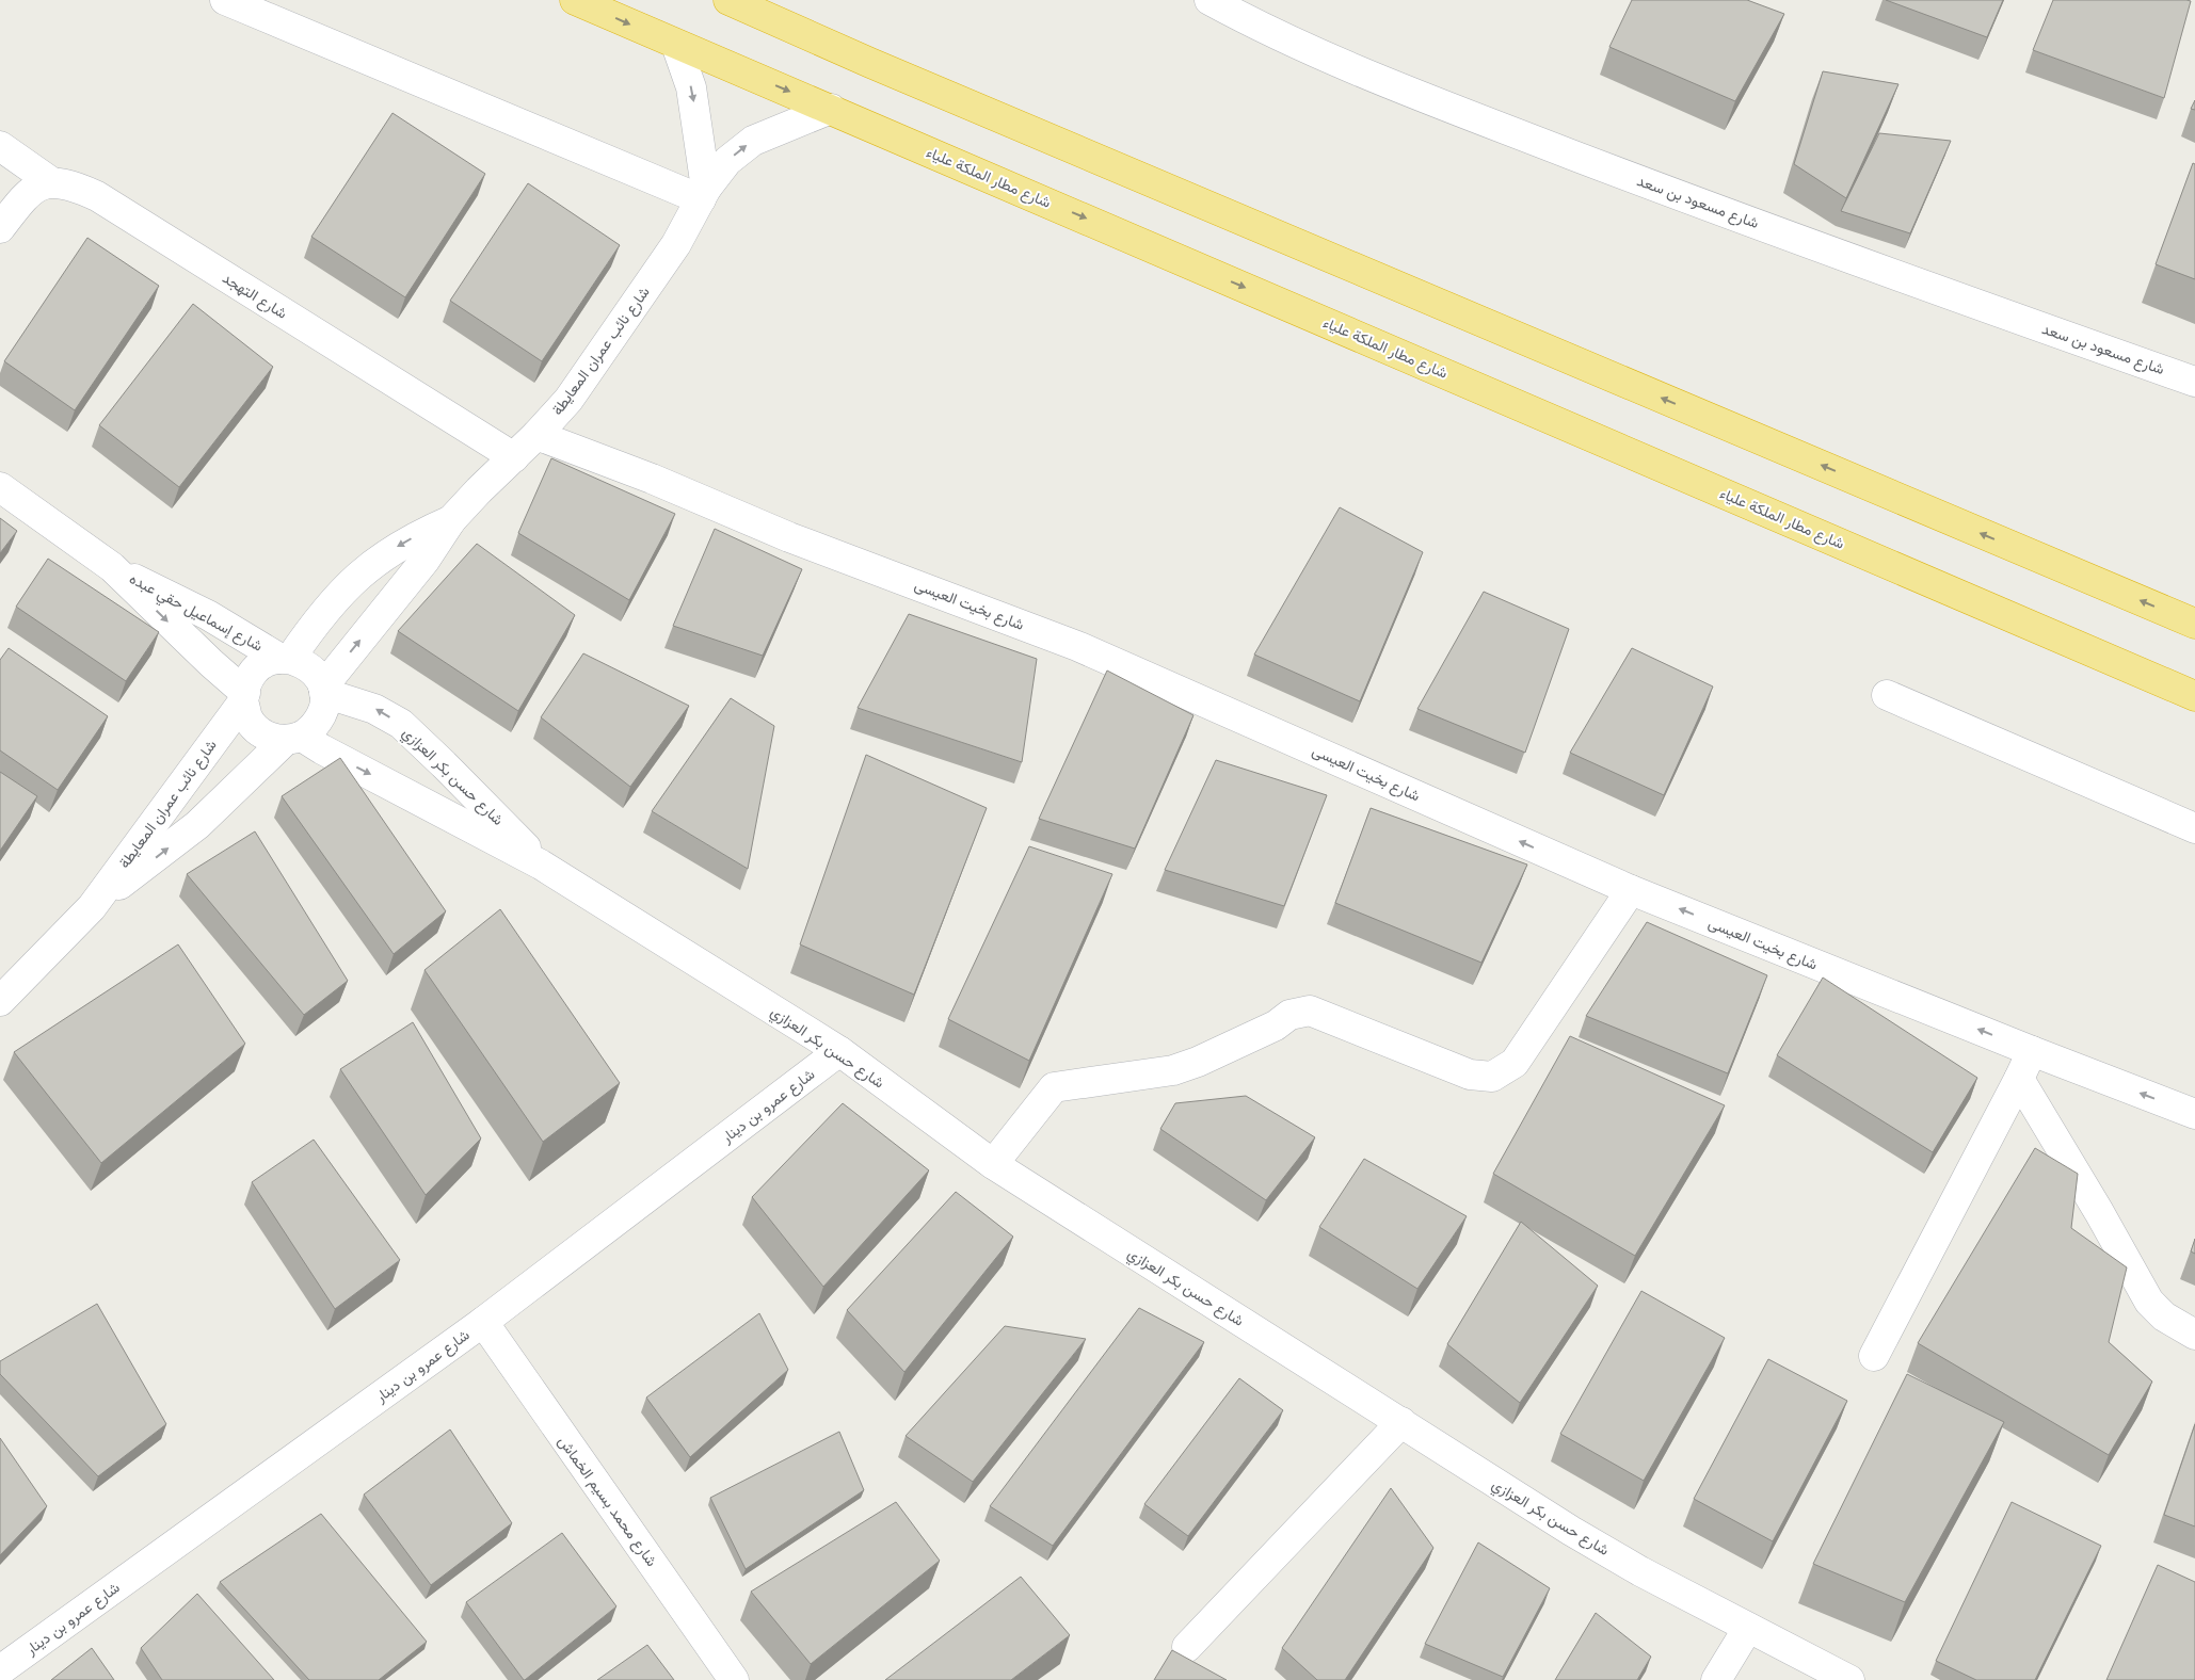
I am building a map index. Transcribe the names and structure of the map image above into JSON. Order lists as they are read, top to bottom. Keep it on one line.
{"streets":{"highway":["شارع مطار الملكة علياء"],"street":["شارع مسعود بن سعد","شارع التهجد","شارع نائب عمران المعايطة","شارع بخيت العيسى","شارع إسماعيل حقي عبده","شارع حسن بكر العزازي","شارع عمرو بن دينار","شارع محمد بسيم الخماش"]},"crossings":[["شارع مطار الملكة علياء","شارع نائب عمران المعايطة"],["شارع التهجد","شارع نائب عمران المعايطة"],["شارع نائب عمران المعايطة","شارع بخيت العيسى"],["شارع نائب عمران المعايطة","شارع إسماعيل حقي عبده"],["شارع نائب عمران المعايطة","شارع حسن بكر العزازي"],["شارع إسماعيل حقي عبده","شارع حسن بكر العزازي"],["شارع حسن بكر العزازي","شارع عمرو بن دينار"],["شارع عمرو بن دينار","شارع محمد بسيم الخماش"]],"one_way":["شارع بخيت العيسى"]}
